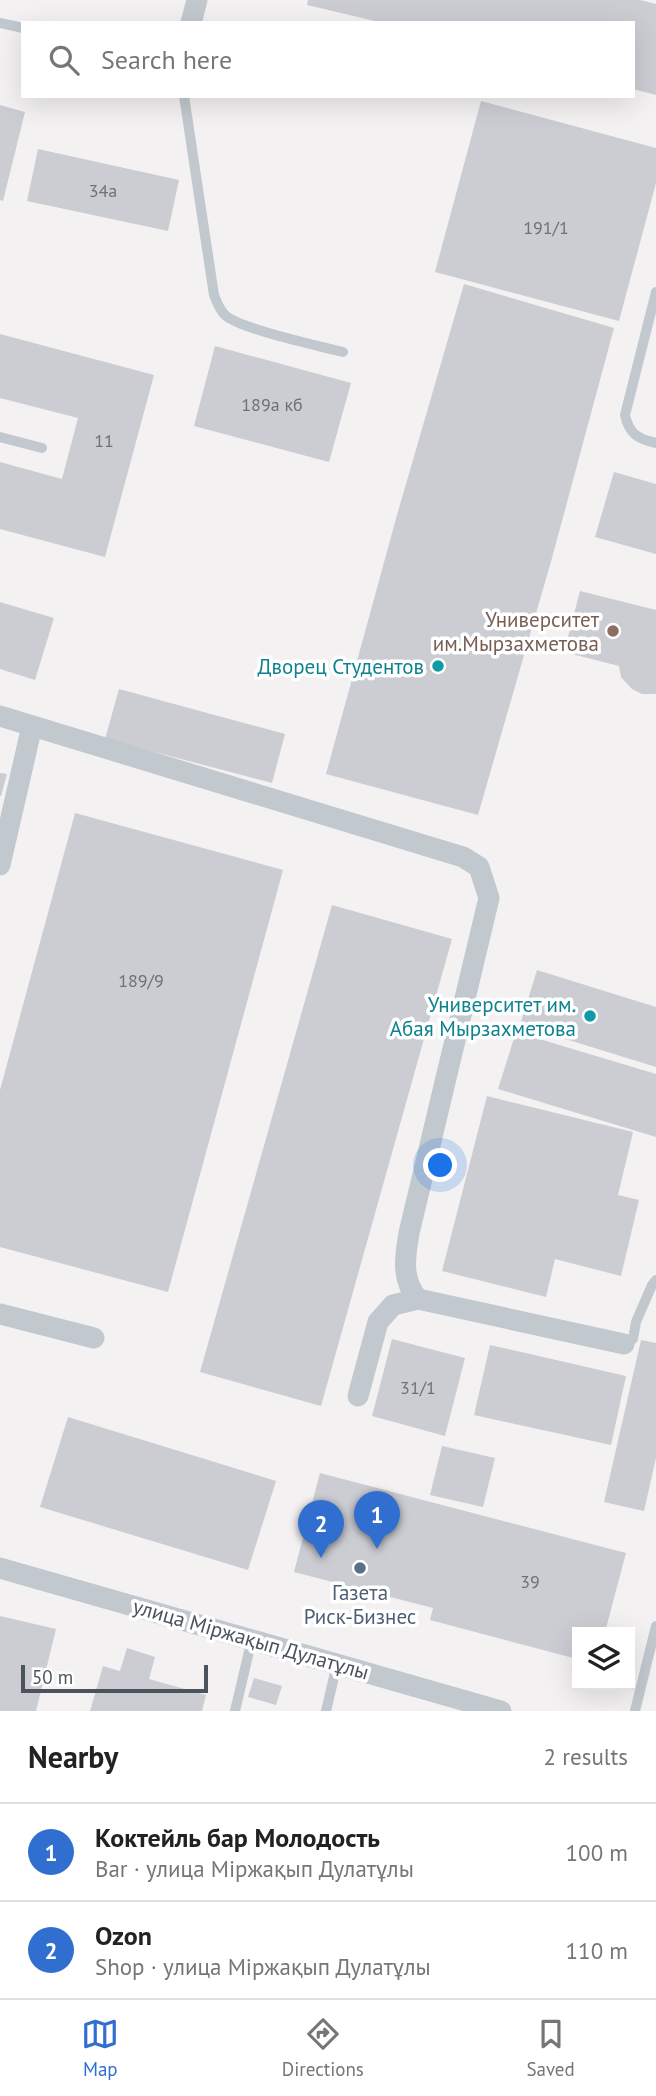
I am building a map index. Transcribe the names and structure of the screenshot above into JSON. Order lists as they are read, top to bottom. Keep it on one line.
{"streets":{"street":["улица Міржақып Дулатұлы"]},"places":["Университет им.Мырзахметова","Дворец Студентов","Университет им. Абая Мырзахметова","Газета Риск-Бизнес"],"house_numbers":["34а","191/1","189а кб","11","189/9","31/1","39"],"scale_bar":"50 m","page":{"search":"Search here","pins":["1","2"],"scale":"50 m","heading":["Nearby","2 results"],"list":[{"mark":"1","name":"Коктейль бар Молодость","note":"Bar · улица Міржақып Дулатұлы","value":"100 m"},{"mark":"2","name":"Ozon","note":"Shop · улица Міржақып Дулатұлы","value":"110 m"}],"nav":["Map","Directions","Saved"]}}
